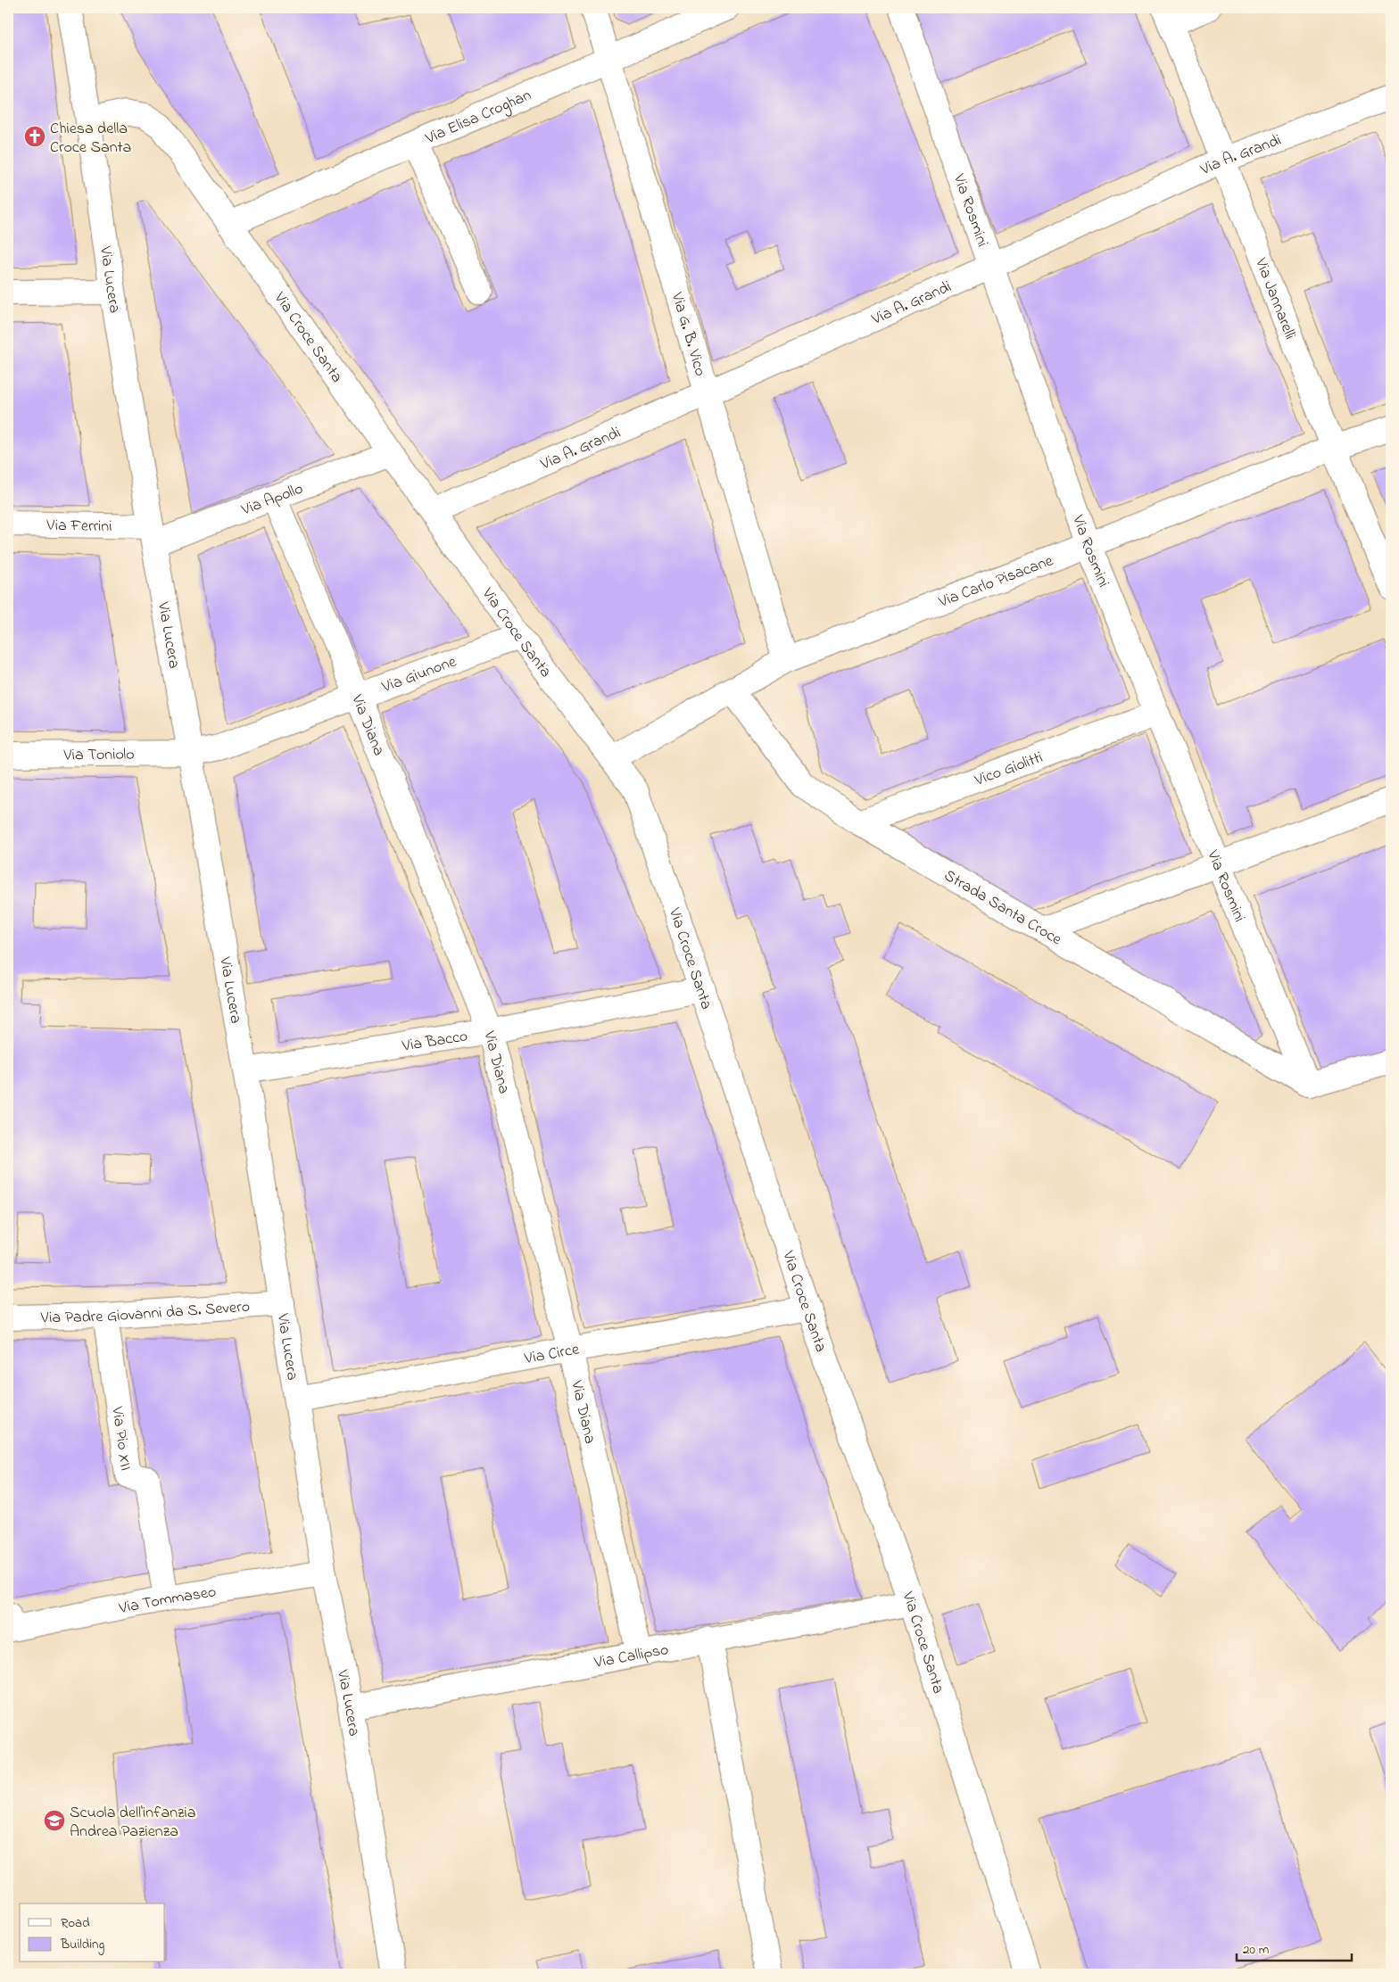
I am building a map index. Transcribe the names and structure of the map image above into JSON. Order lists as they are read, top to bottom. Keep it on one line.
{"streets":{"street":["Via Elisa Croghan","Via A. Grandi","Via Rosmini","Via Lucera","Via Jannarelli","Via G. B. Vico","Via Croce Santa","Via Apollo","Via Ferrini","Via Carlo Pisacane","Via Giunone","Via Diana","Via Toniolo","Vico Giolitti","Strada Santa Croce","Via Bacco","Via Padre Giovanni da S. Severo","Via Circe","Via Pio XII","Via Tommaseo","Via Callipso"]},"crossings":[["Via Elisa Croghan","Via G. B. Vico"],["Via Elisa Croghan","Via Croce Santa"],["Via A. Grandi","Via Rosmini"],["Via A. Grandi","Via Jannarelli"],["Via A. Grandi","Via G. B. Vico"],["Via A. Grandi","Via Croce Santa"],["Via Rosmini","Via Carlo Pisacane"],["Via Rosmini","Vico Giolitti"],["Via Rosmini","Strada Santa Croce"],["Via Lucera","Via Croce Santa"],["Via Lucera","Via Apollo"],["Via Lucera","Via Ferrini"],["Via Lucera","Via Giunone"],["Via Lucera","Via Toniolo"],["Via Lucera","Via Bacco"],["Via Lucera","Via Padre Giovanni da S. Severo"],["Via Lucera","Via Circe"],["Via Lucera","Via Tommaseo"],["Via Lucera","Via Callipso"],["Via Jannarelli","Via Carlo Pisacane"],["Via G. B. Vico","Via Carlo Pisacane"],["Via Croce Santa","Via Apollo"],["Via Croce Santa","Via Carlo Pisacane"],["Via Croce Santa","Via Giunone"],["Via Croce Santa","Via Bacco"],["Via Croce Santa","Via Circe"],["Via Croce Santa","Via Callipso"],["Via Apollo","Via Ferrini"],["Via Apollo","Via Diana"],["Via Carlo Pisacane","Strada Santa Croce"],["Via Giunone","Via Diana"],["Via Giunone","Via Toniolo"],["Via Diana","Via Bacco"],["Via Diana","Via Circe"],["Via Diana","Via Callipso"],["Vico Giolitti","Strada Santa Croce"],["Via Padre Giovanni da S. Severo","Via Pio XII"],["Via Pio XII","Via Tommaseo"]],"places":{"church":["Chiesa della Croce Santa"],"school or university":["Scuola dell'infanzia Andrea Pazienza"]},"legend":["Road","Building"],"scale_bar":"20 m"}
